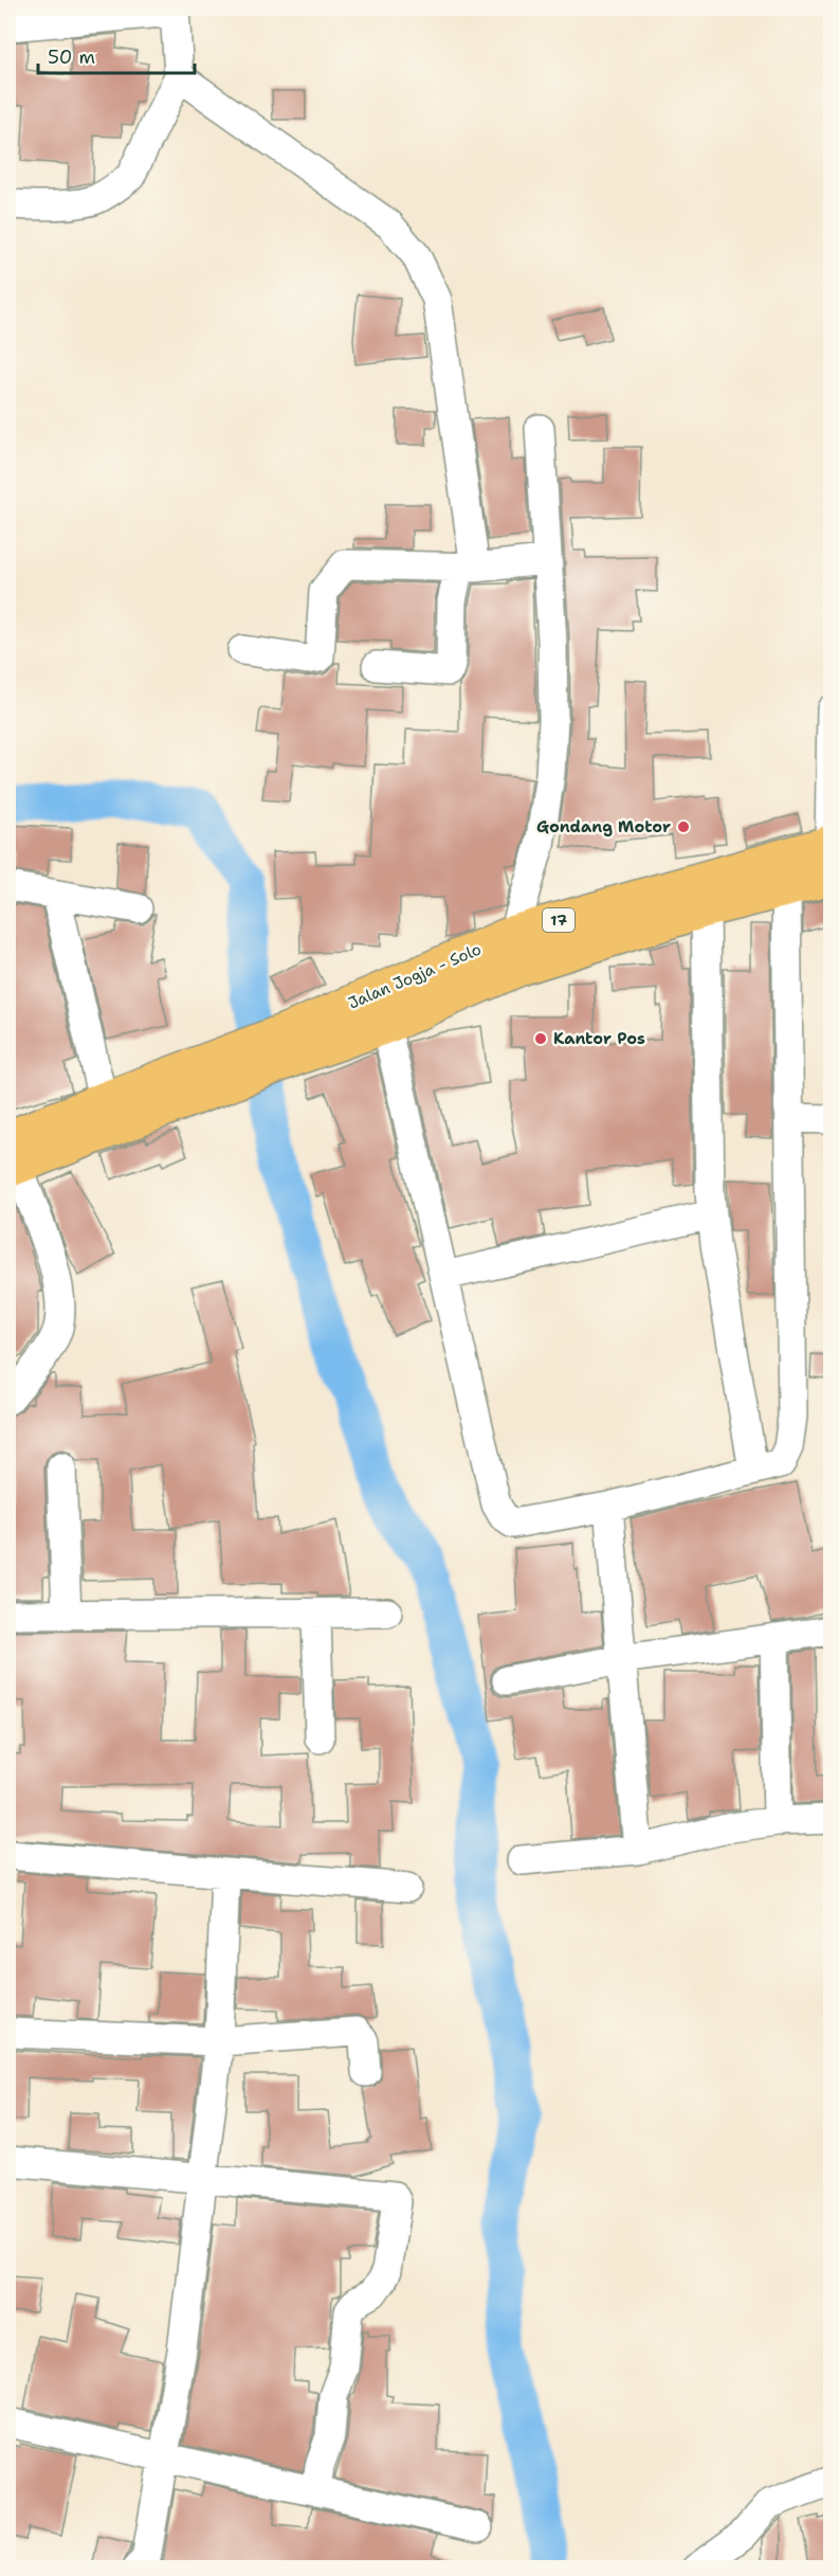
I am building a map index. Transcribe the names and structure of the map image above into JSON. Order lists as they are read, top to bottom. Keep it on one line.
{"streets":{"highway":["17","Jalan Jogja - Solo"]},"places":["Gondang Motor","Kantor Pos"],"scale_bar":"50 m"}
